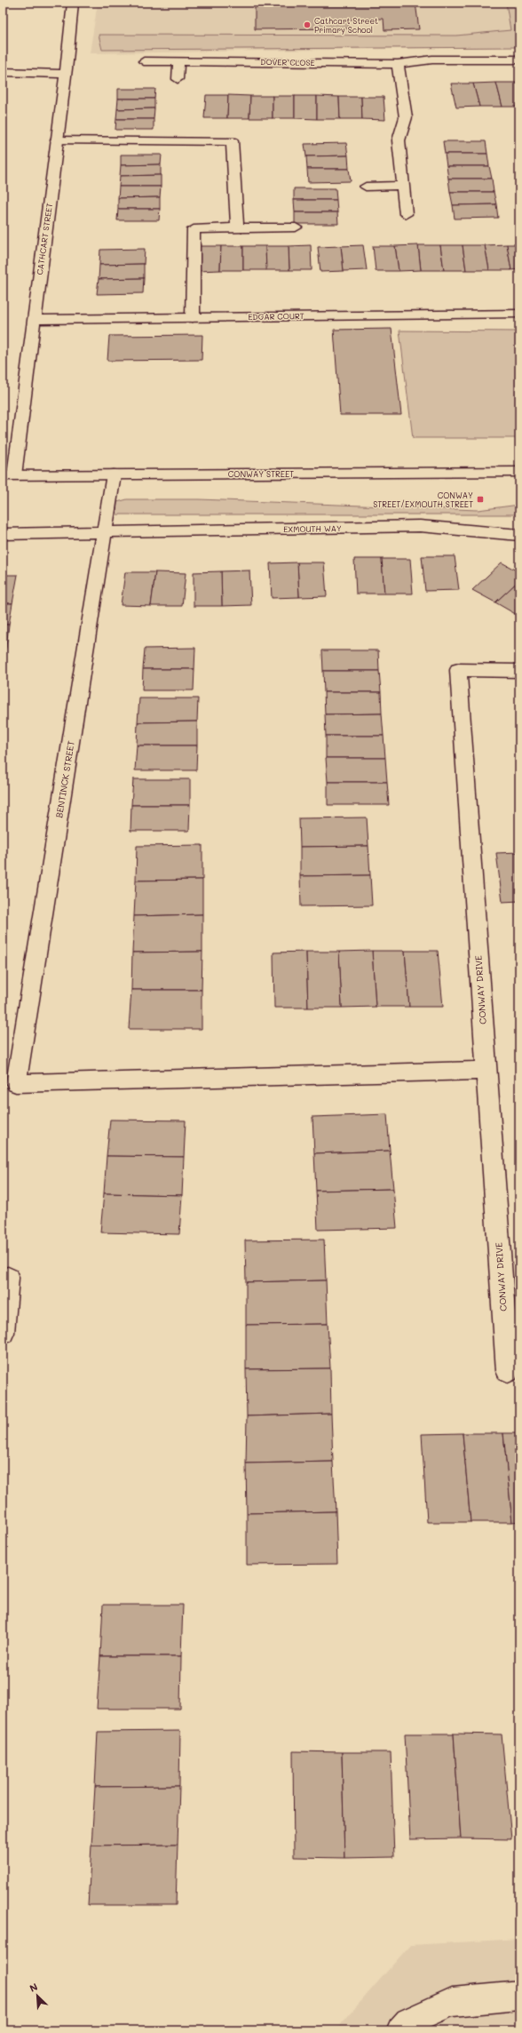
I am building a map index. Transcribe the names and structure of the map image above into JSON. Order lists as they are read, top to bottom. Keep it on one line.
{"streets":{"street":["DOVER CLOSE","CATHCART STREET","EDGAR COURT","CONWAY STREET","EXMOUTH WAY","BENTINCK STREET","CONWAY DRIVE"]},"crossings":[["CATHCART STREET","EDGAR COURT"],["CATHCART STREET","CONWAY STREET"],["CONWAY STREET","BENTINCK STREET"],["EXMOUTH WAY","BENTINCK STREET"],["BENTINCK STREET","CONWAY DRIVE"]],"places":{"other":["Cathcart Street Primary School"],"transit":["CONWAY STREET/EXMOUTH STREET"]},"north":"top left"}
